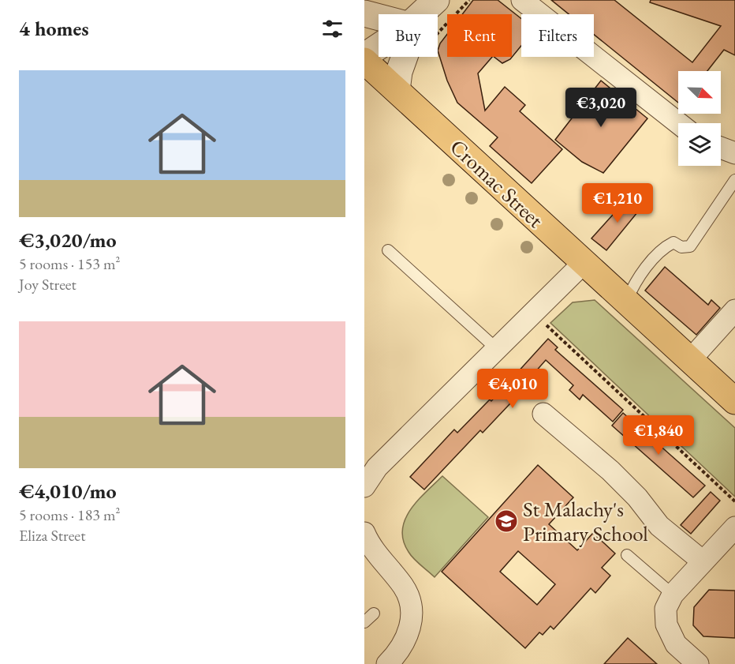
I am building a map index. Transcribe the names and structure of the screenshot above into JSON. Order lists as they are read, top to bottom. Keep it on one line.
{"streets":{"main road":["Cromac Street"]},"places":{"school or university":["St Malachy's Primary School"]},"north":"bottom right","page":{"heading":"4 homes","chip":["Buy","Rent","Filters"],"list":[{"name":"€3,020/mo","note":"5 rooms · 153 m² · Joy Street"},{"name":"€4,010/mo","note":"5 rooms · 183 m² · Eliza Street"}],"price":["€3,020","€1,210","€4,010","€1,840"]}}
